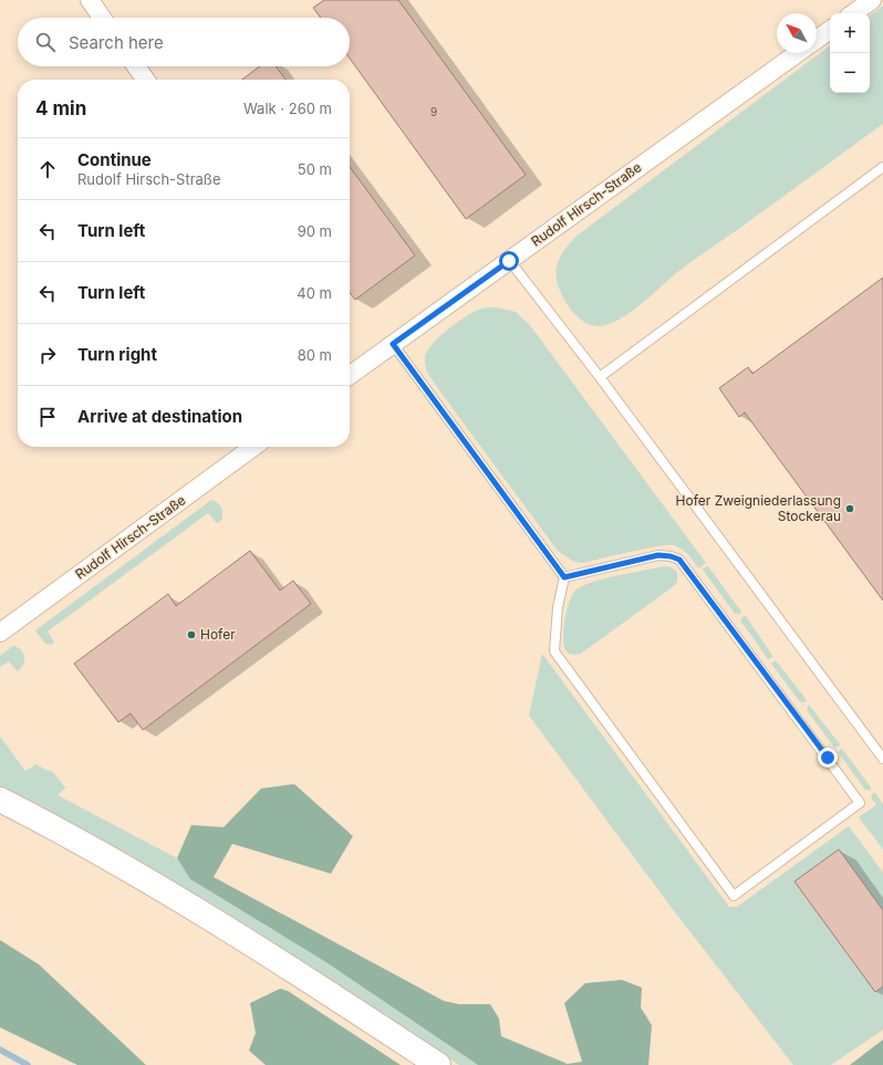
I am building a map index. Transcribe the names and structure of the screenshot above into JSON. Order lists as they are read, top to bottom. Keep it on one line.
{"streets":{"street":["Rudolf Hirsch-Straße"]},"places":["Hofer Zweigniederlassung Stockerau","Hofer"],"house_numbers":["9"],"north":"top left","page":{"map_buttons":["+","−"],"search":"Search here","heading":["4 min","Walk · 260 m"],"list":[["Continue","Rudolf Hirsch-Straße","50 m"],["Turn left","90 m"],["Turn left","40 m"],["Turn right","80 m"],"Arrive at destination"]}}
